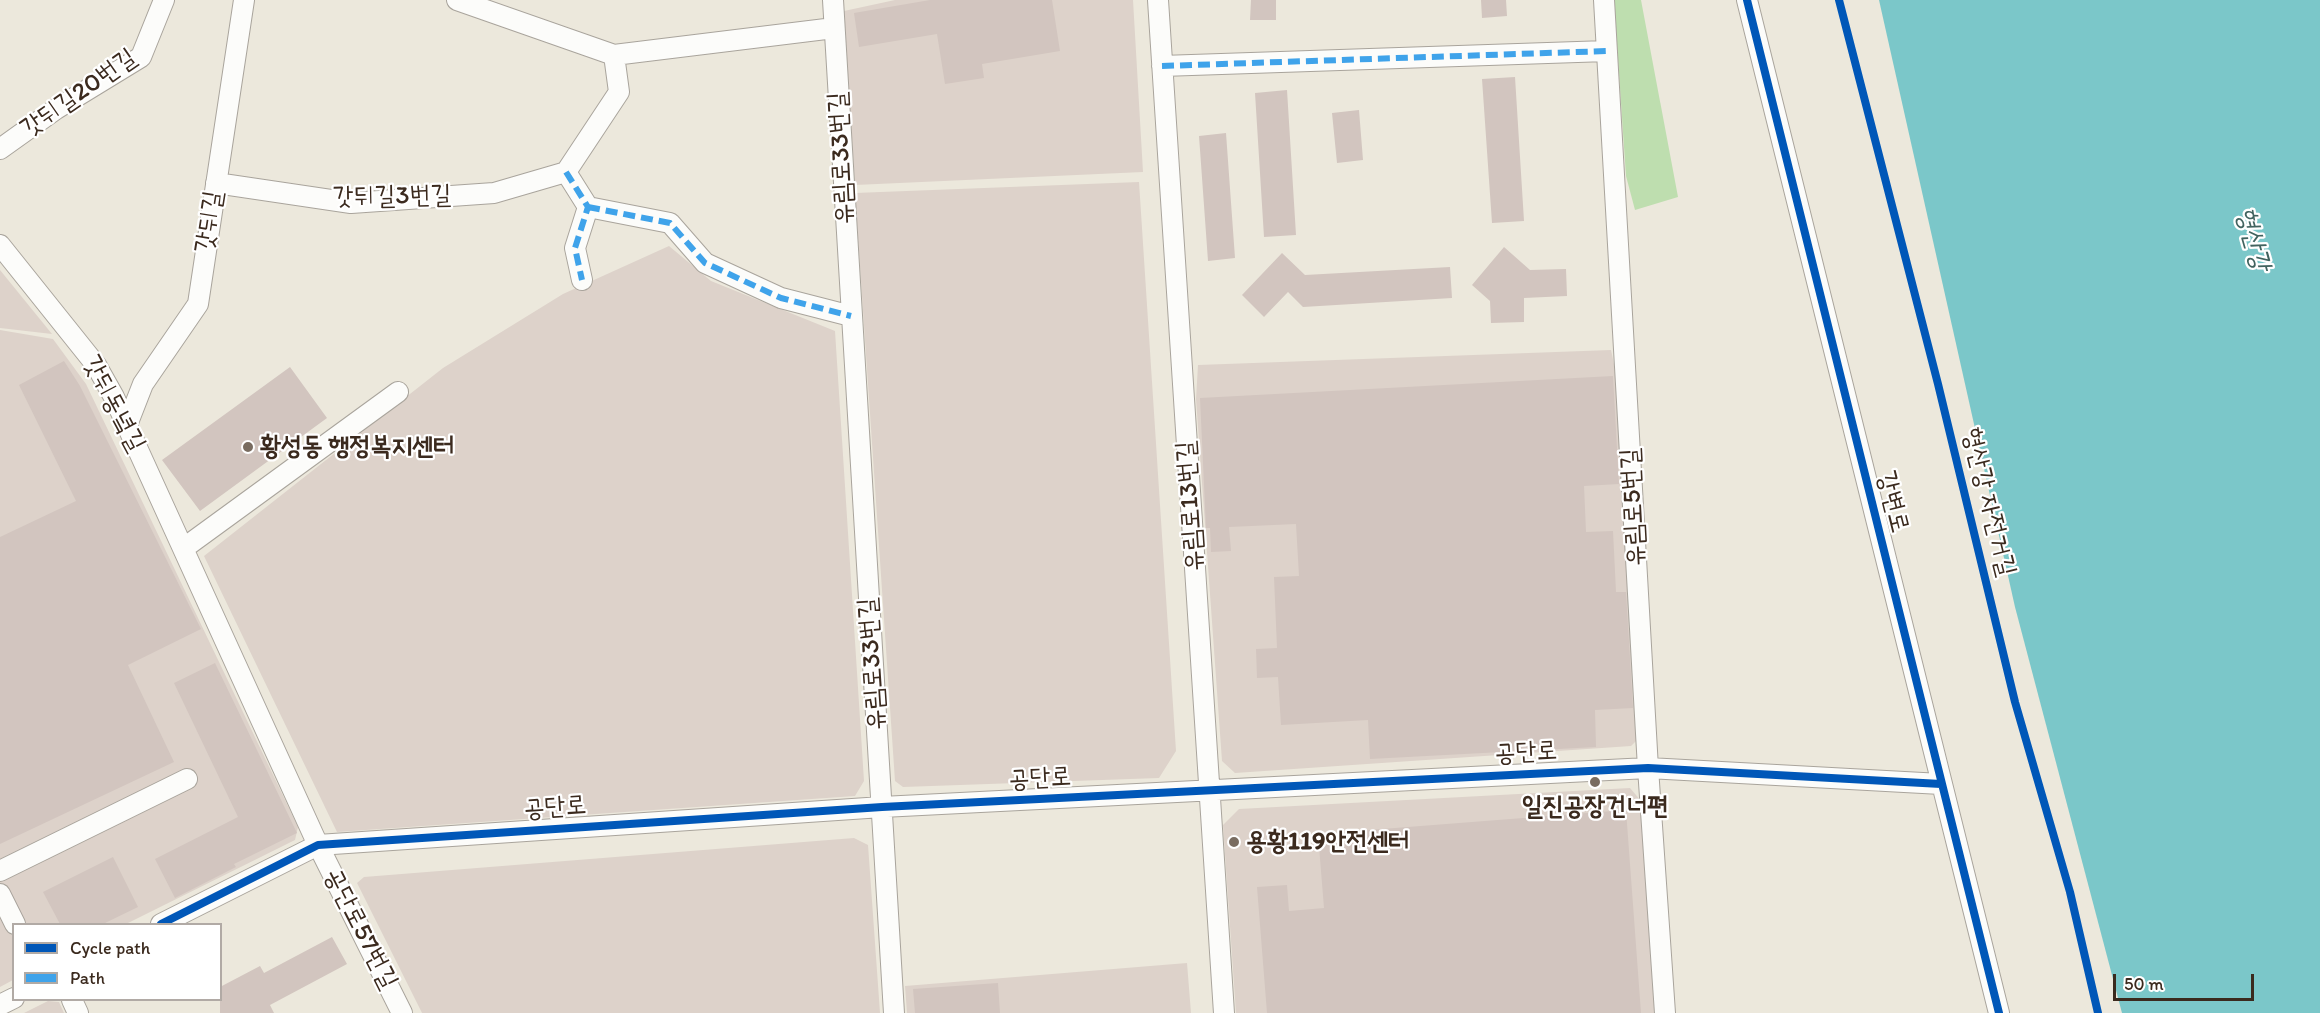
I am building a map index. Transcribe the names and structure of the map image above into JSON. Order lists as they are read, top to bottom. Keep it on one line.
{"streets":{"street":["갓뒤길20번길","유림로33번길","갓뒤길3번길","갓뒤길","갓뒤동녘길","강변로","유림로13번길","유림로5번길","공단로","공단로57번길"],"cycle path":["형산강 자전거길"]},"crossings":[["유림로33번길","공단로"],["갓뒤길3번길","갓뒤길"],["갓뒤길","갓뒤동녘길"],["갓뒤동녘길","공단로"],["갓뒤동녘길","공단로57번길"],["강변로","공단로"],["유림로13번길","공단로"],["유림로5번길","공단로"],["공단로","공단로57번길"]],"water":["형산강"],"places":["황성동 행정복지센터","일진공장건너편","용황119안전센터"],"legend":["Cycle path","Path"],"scale_bar":"50 m"}
